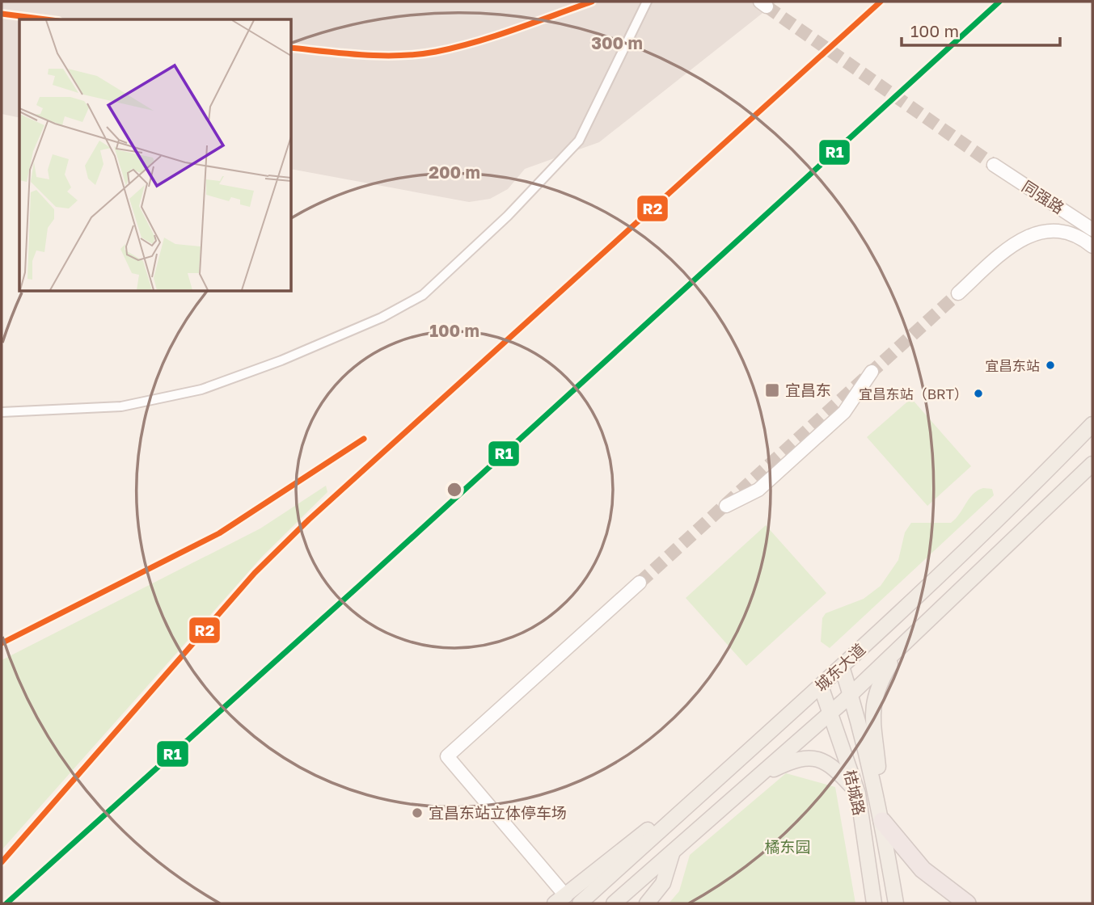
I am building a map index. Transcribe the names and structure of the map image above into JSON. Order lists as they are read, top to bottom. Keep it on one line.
{"streets":{"main road":["城东大道","桔城路"],"street":["同强路"]},"crossings":[["城东大道","桔城路"]],"parks":["橘东园"],"places":{"other":["宜昌东站","宜昌东站（BRT）","宜昌东站立体停车场"],"transit":["宜昌东"]},"lines":["transit line R1","transit line R2"],"scale_bar":"100 m","rings":["300 m","200 m","100 m"]}
